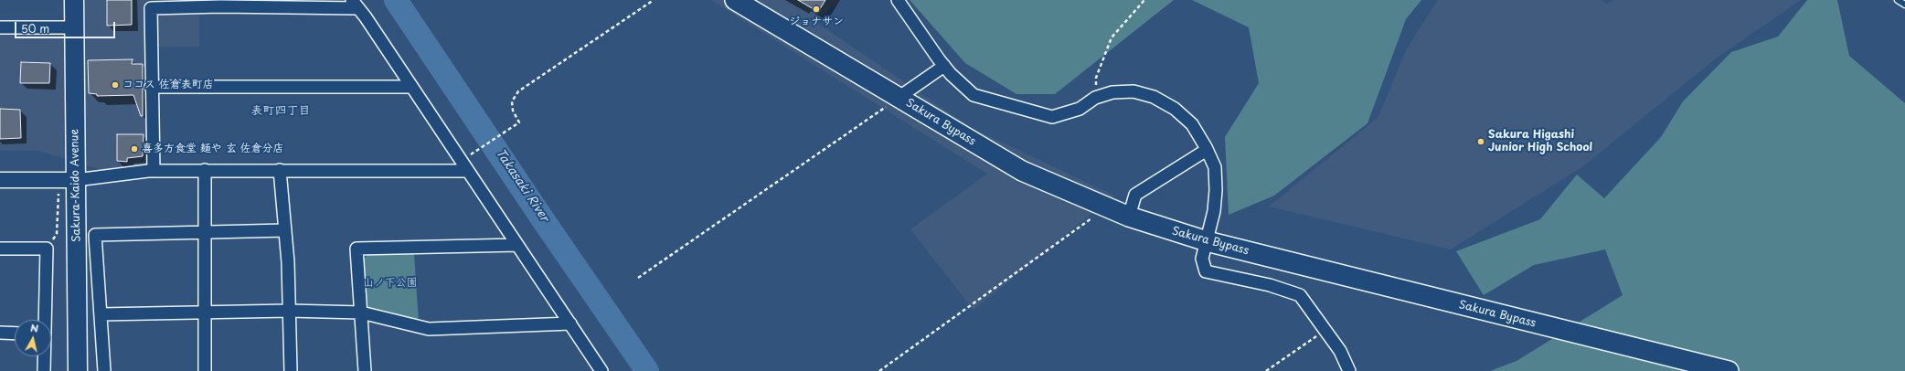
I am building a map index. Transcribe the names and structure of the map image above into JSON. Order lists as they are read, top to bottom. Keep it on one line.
{"streets":{"highway":["Sakura Bypass"],"main road":["Sakura-Kaido Avenue"]},"districts":["表町四丁目"],"water":["Takasaki River"],"parks":["山ノ下公園"],"places":["ジョナサン","ココス 佐倉表町店","Sakura Higashi Junior High School","喜多方食堂 麺や 玄 佐倉分店"],"scale_bar":"50 m","north":"top"}
